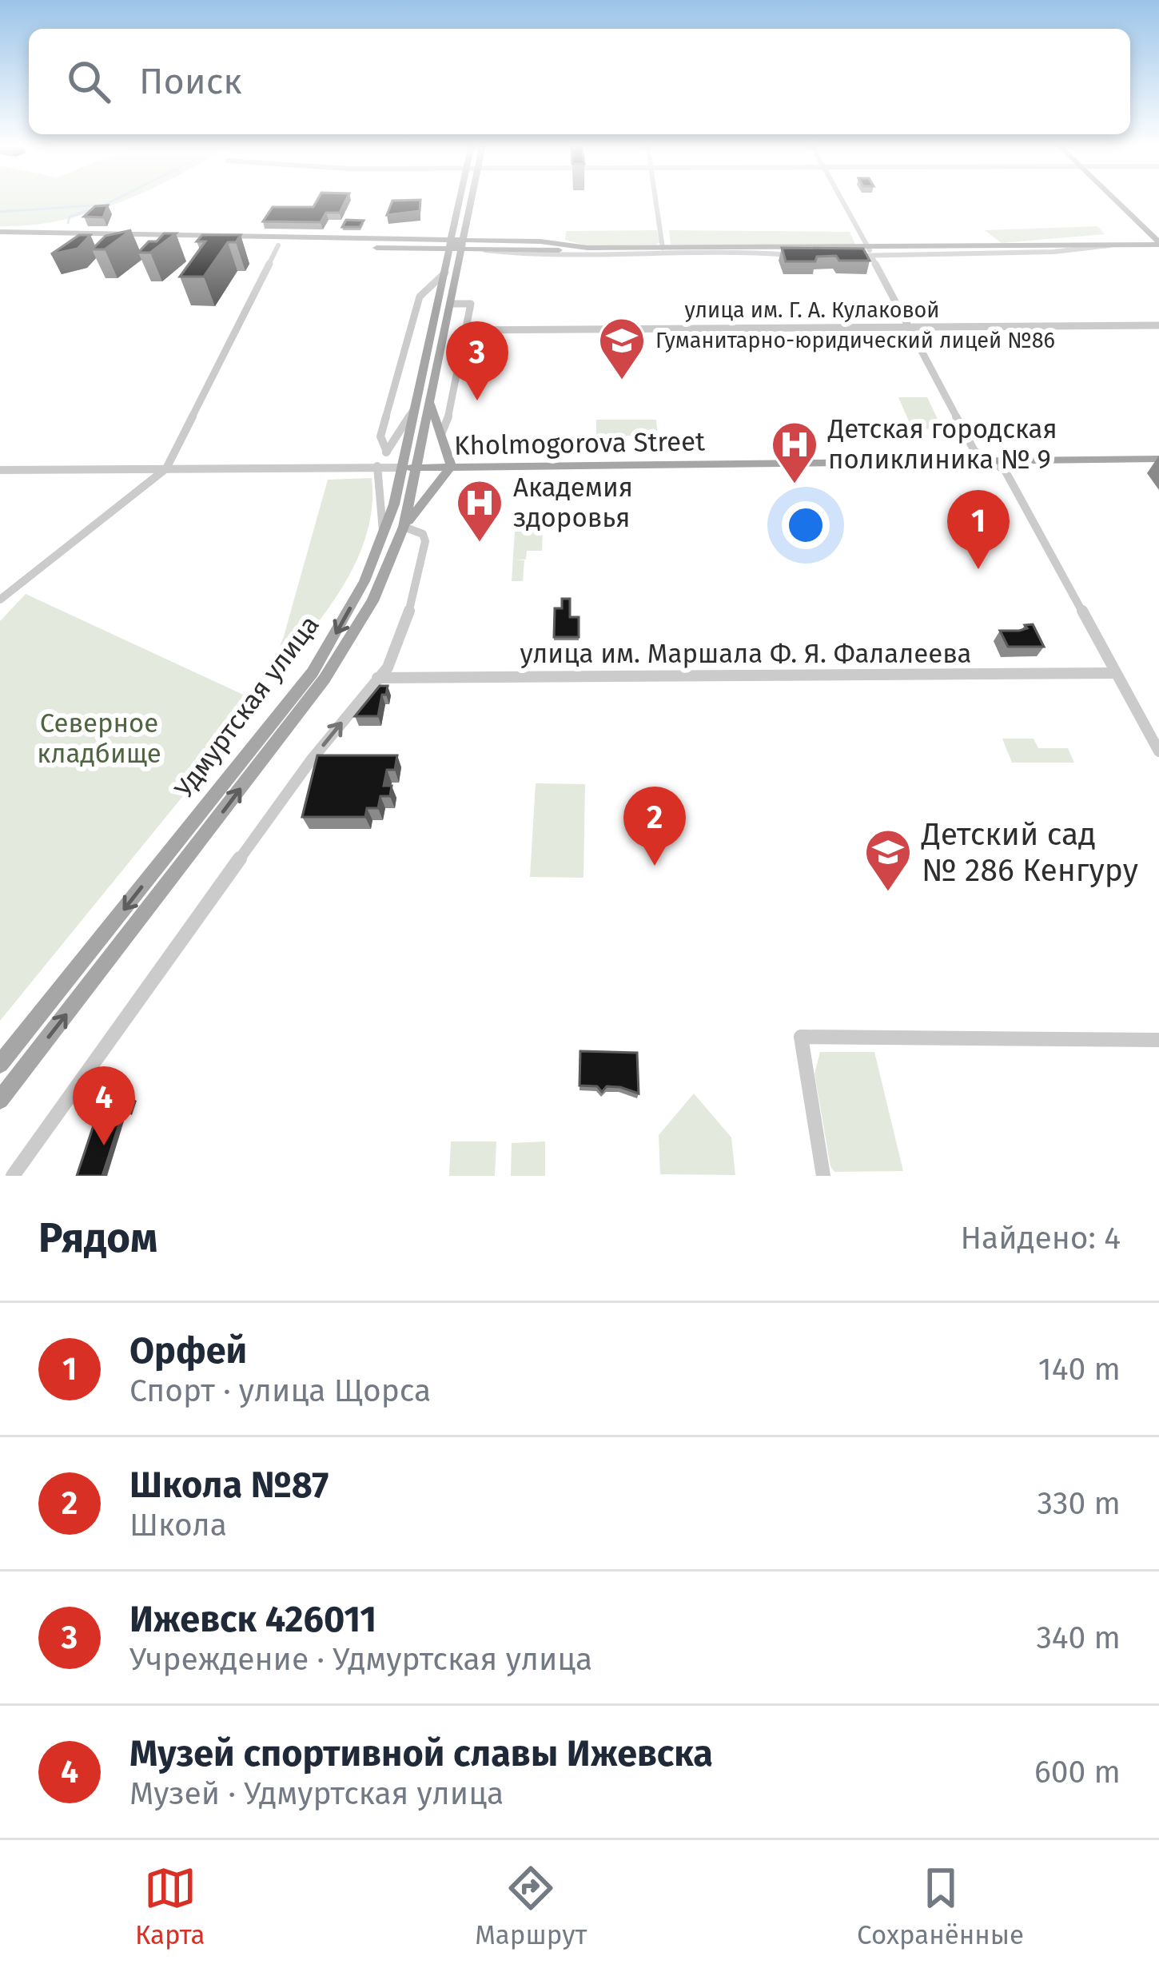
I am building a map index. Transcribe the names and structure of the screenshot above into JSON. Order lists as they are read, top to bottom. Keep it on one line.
{"streets":{"main road":["Kholmogorova Street","Удмуртская улица"],"street":["улица им. Г. А. Кулаковой","улица им. Маршала Ф. Я. Фалалеева"]},"crossings":[["Kholmogorova Street","Удмуртская улица"]],"parks":["Северное кладбище"],"places":{"school or university":["Гуманитарно-юридический лицей №86","Детский сад № 286 Кенгуру"],"hospital":["Детская городская поликлиника № 9","Академия здоровья"]},"page":{"search":"Поиск","pins":["3","1","2","4"],"heading":["Рядом","Найдено: 4"],"list":[{"mark":"1","name":"Орфей","note":"Спорт · улица Щорса","value":"140 m"},{"mark":"2","name":"Школа №87","note":"Школа","value":"330 m"},{"mark":"3","name":"Ижевск 426011","note":"Учреждение · Удмуртская улица","value":"340 m"},{"mark":"4","name":"Музей спортивной славы Ижевска","note":"Музей · Удмуртская улица","value":"600 m"}],"nav":["Карта","Маршрут","Сохранённые"]}}
